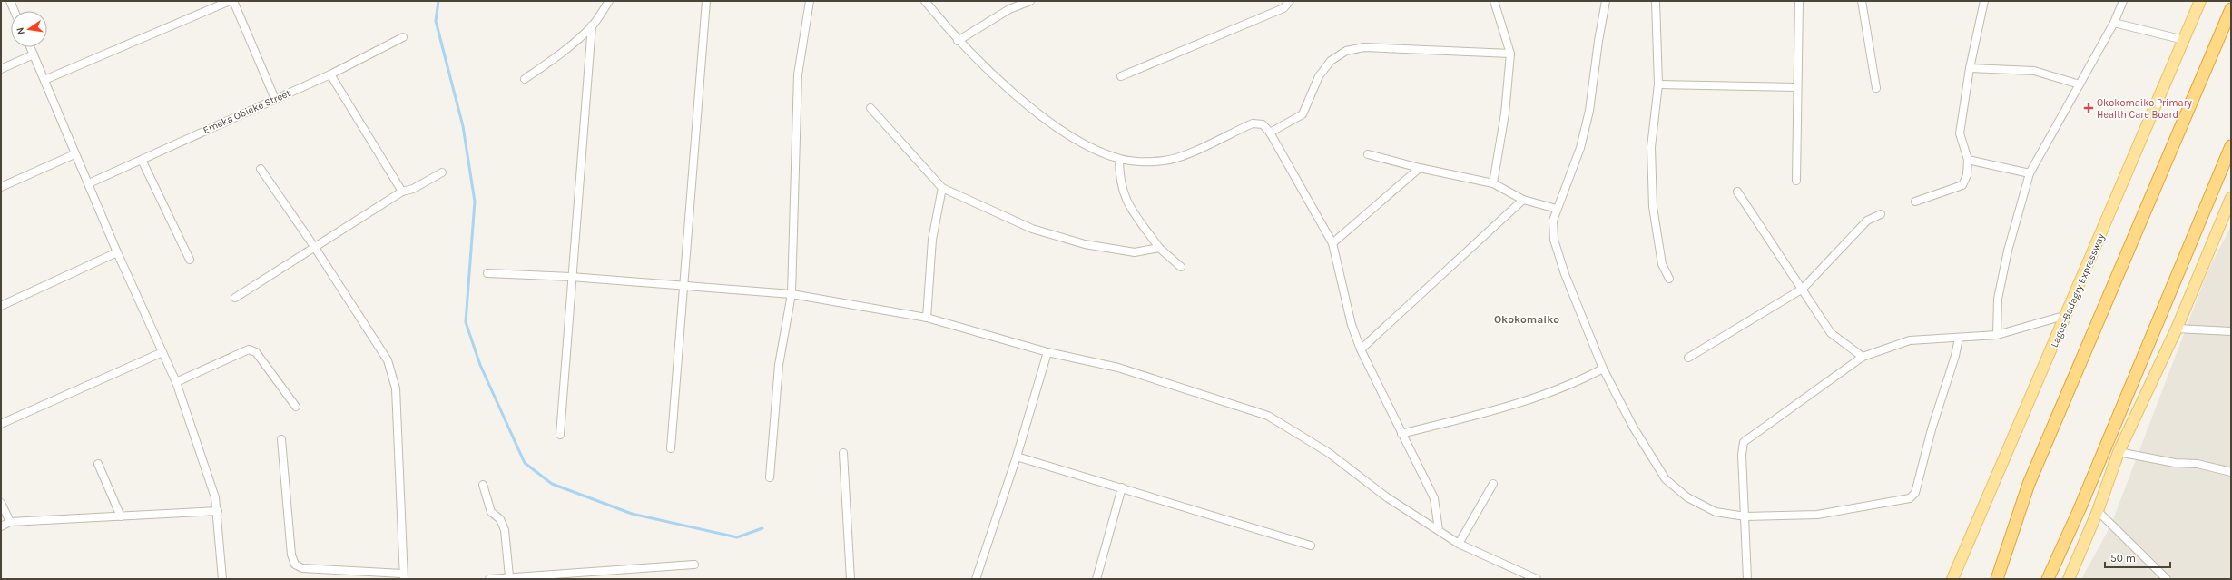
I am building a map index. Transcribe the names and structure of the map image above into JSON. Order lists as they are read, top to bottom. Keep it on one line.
{"streets":{"main road":["Lagos-Badagry Expressway"],"street":["Emeka Obieke Street"]},"districts":["Okokomaiko"],"places":{"health":["Okokomaiko Primary Health Care Board"]},"scale_bar":"50 m","north":"left"}
